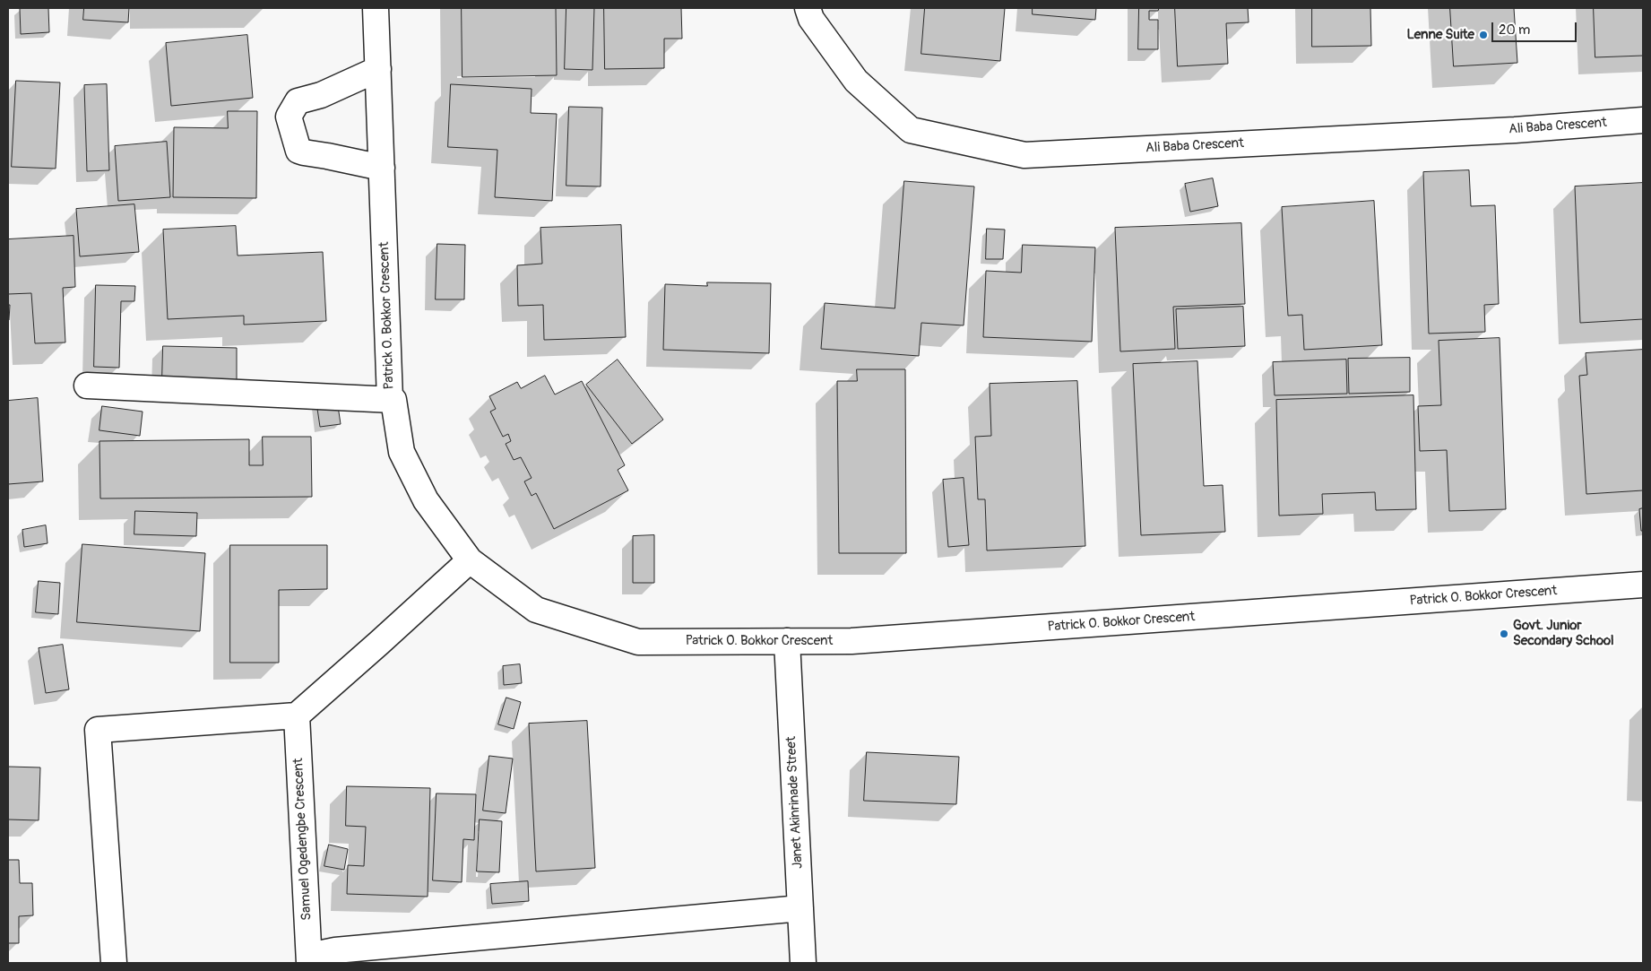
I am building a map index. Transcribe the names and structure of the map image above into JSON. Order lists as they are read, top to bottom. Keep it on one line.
{"streets":{"street":["Ali Baba Crescent","Patrick O. Bokkor Crescent","Janet Akinrinade Street","Samuel Ogedengbe Crescent"]},"crossings":[["Patrick O. Bokkor Crescent","Janet Akinrinade Street"]],"places":["Lenne Suite","Govt. Junior Secondary School"],"scale_bar":"20 m"}
